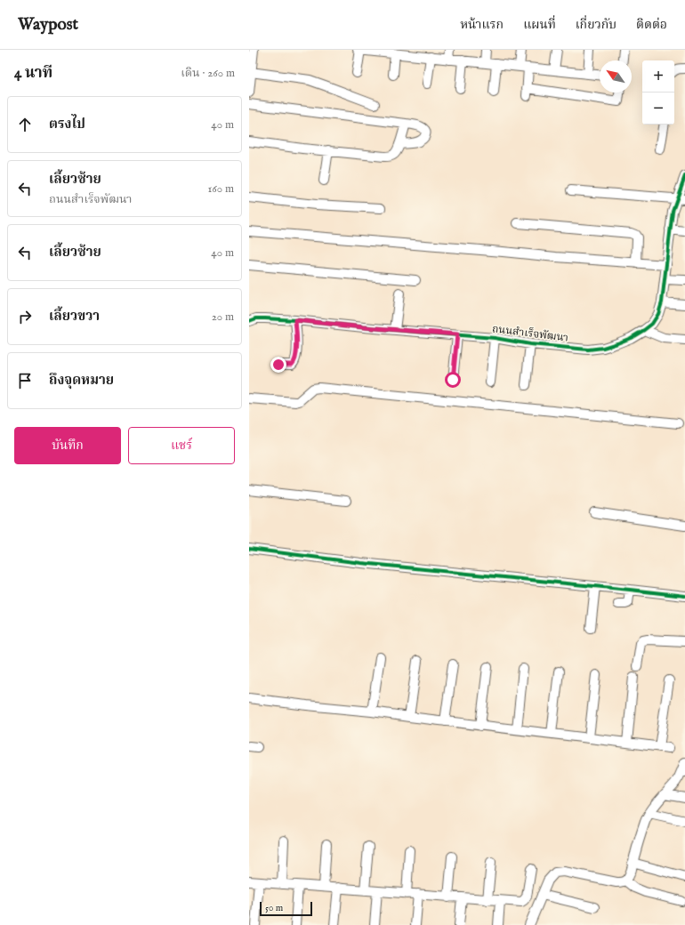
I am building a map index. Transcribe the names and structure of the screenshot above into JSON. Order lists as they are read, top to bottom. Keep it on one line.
{"streets":{"street":["ถนนสำเร็จพัฒนา"]},"scale_bar":"50 m","north":"top left","page":{"header":"Waypost","nav":["หน้าแรก","แผนที่","เกี่ยวกับ","ติดต่อ"],"heading":["4 นาที","เดิน · 260 m"],"map_buttons":["+","−"],"list":[["ตรงไป","40 m"],["เลี้ยวซ้าย","ถนนสำเร็จพัฒนา","160 m"],["เลี้ยวซ้าย","40 m"],["เลี้ยวขวา","20 m"],"ถึงจุดหมาย"],"buttons":["บันทึก","แชร์"],"scale":"50 m"}}
